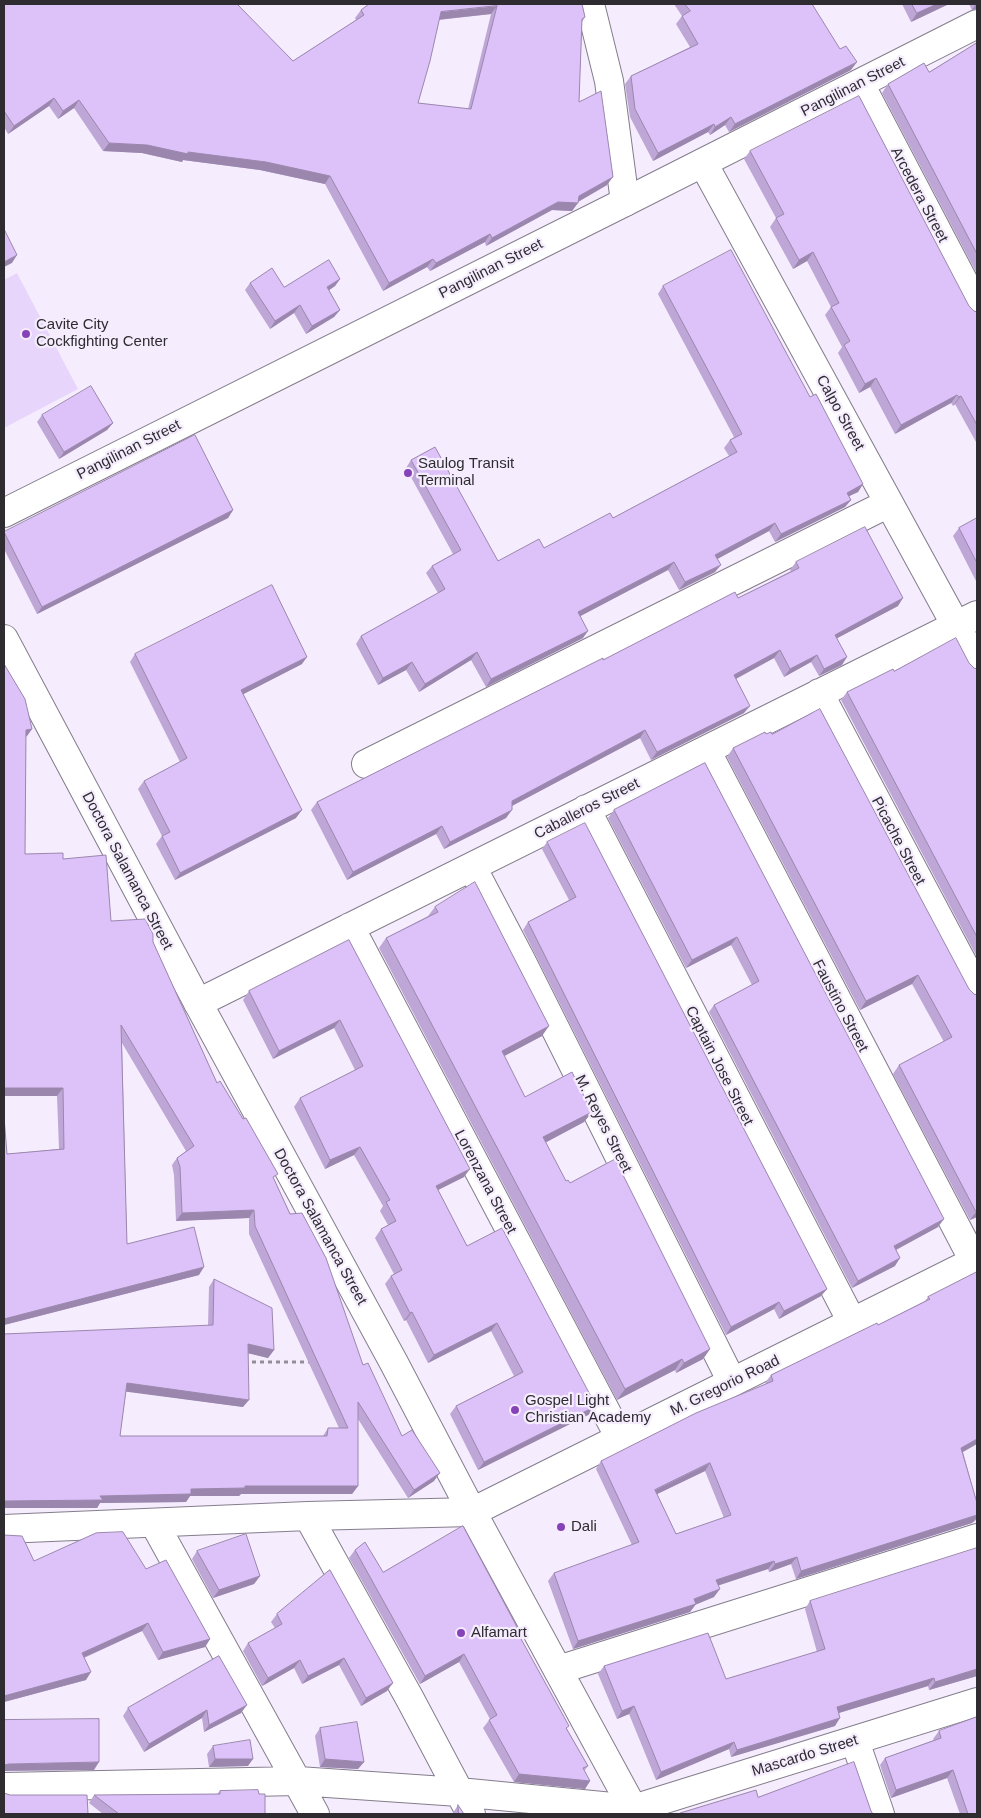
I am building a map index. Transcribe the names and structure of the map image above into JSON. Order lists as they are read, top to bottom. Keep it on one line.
{"streets":{"street":["Pangilinan Street","Arcedera Street","Calpo Street","Caballeros Street","Picache Street","Doctora Salamanca Street","Faustino Street","Captain Jose Street","M. Reyes Street","Lorenzana Street","M. Gregorio Road","Mascardo Street"]},"crossings":[["Pangilinan Street","Arcedera Street"],["Pangilinan Street","Calpo Street"],["Calpo Street","Caballeros Street"],["Caballeros Street","Picache Street"],["Caballeros Street","Doctora Salamanca Street"],["Caballeros Street","Faustino Street"],["Caballeros Street","Captain Jose Street"],["Caballeros Street","M. Reyes Street"],["Caballeros Street","Lorenzana Street"],["Doctora Salamanca Street","M. Gregorio Road"],["Doctora Salamanca Street","Mascardo Street"],["Faustino Street","M. Gregorio Road"],["Captain Jose Street","M. Gregorio Road"],["M. Reyes Street","M. Gregorio Road"],["Lorenzana Street","M. Gregorio Road"]],"places":["Cavite City Cockfighting Center","Saulog Transit Terminal","Gospel Light Christian Academy","Dali","Alfamart"]}
